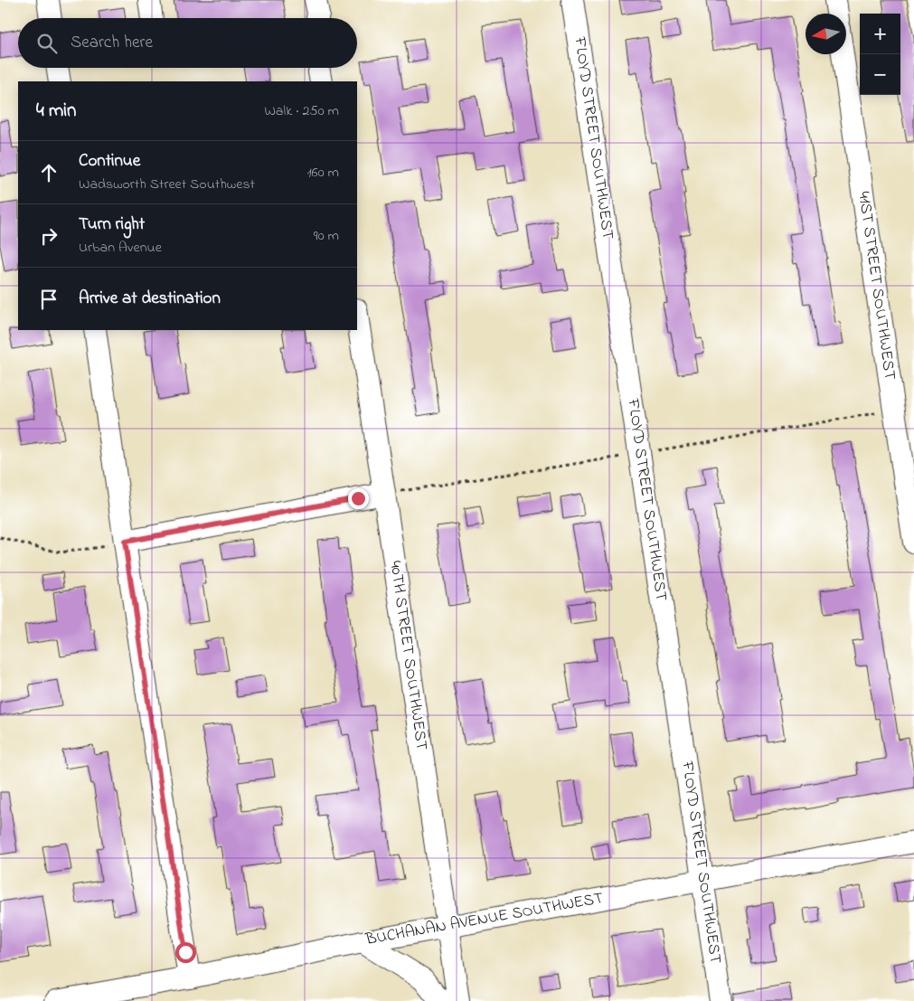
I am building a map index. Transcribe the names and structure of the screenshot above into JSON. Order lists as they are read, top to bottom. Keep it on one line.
{"streets":{"street":["FLOYD STREET SOUTHWEST","41ST STREET SOUTHWEST","40TH STREET SOUTHWEST","BUCHANAN AVENUE SOUTHWEST"]},"crossings":[["FLOYD STREET SOUTHWEST","BUCHANAN AVENUE SOUTHWEST"],["40TH STREET SOUTHWEST","BUCHANAN AVENUE SOUTHWEST"]],"north":"left","page":{"map_buttons":["+","−"],"search":"Search here","heading":["4 min","Walk · 250 m"],"list":[["Continue","Wadsworth Street Southwest","160 m"],["Turn right","Urban Avenue","90 m"],"Arrive at destination"]}}
